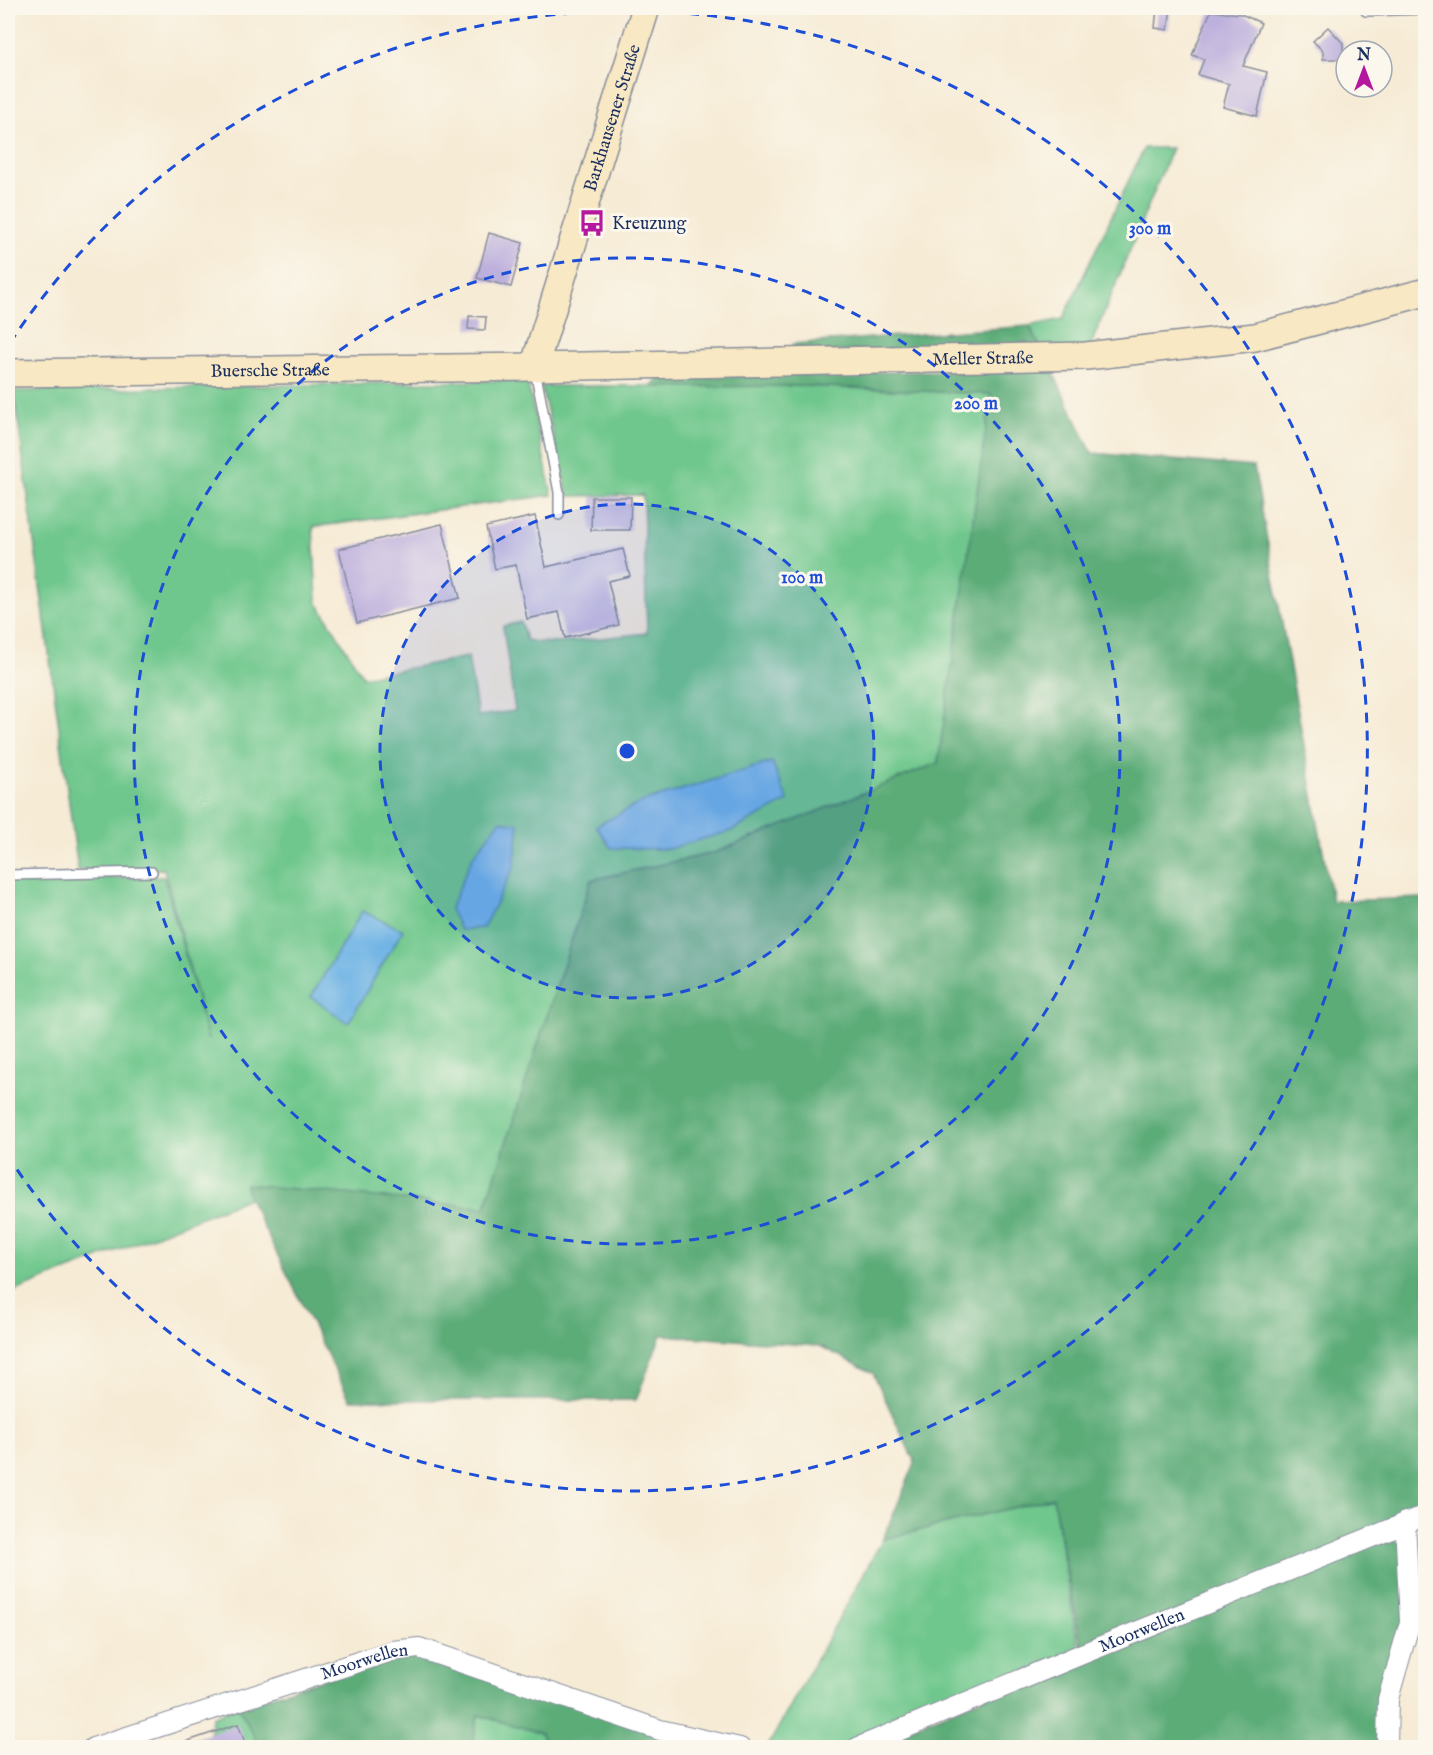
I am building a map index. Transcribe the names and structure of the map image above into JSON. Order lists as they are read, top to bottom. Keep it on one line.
{"streets":{"main road":["Barkhausener Straße","Meller Straße","Buersche Straße"],"street":["Moorwellen"]},"crossings":[["Barkhausener Straße","Meller Straße"],["Barkhausener Straße","Buersche Straße"],["Meller Straße","Buersche Straße"]],"places":{"bus stop":["Kreuzung"]},"north":"top","rings":["300 m","200 m","100 m"]}
